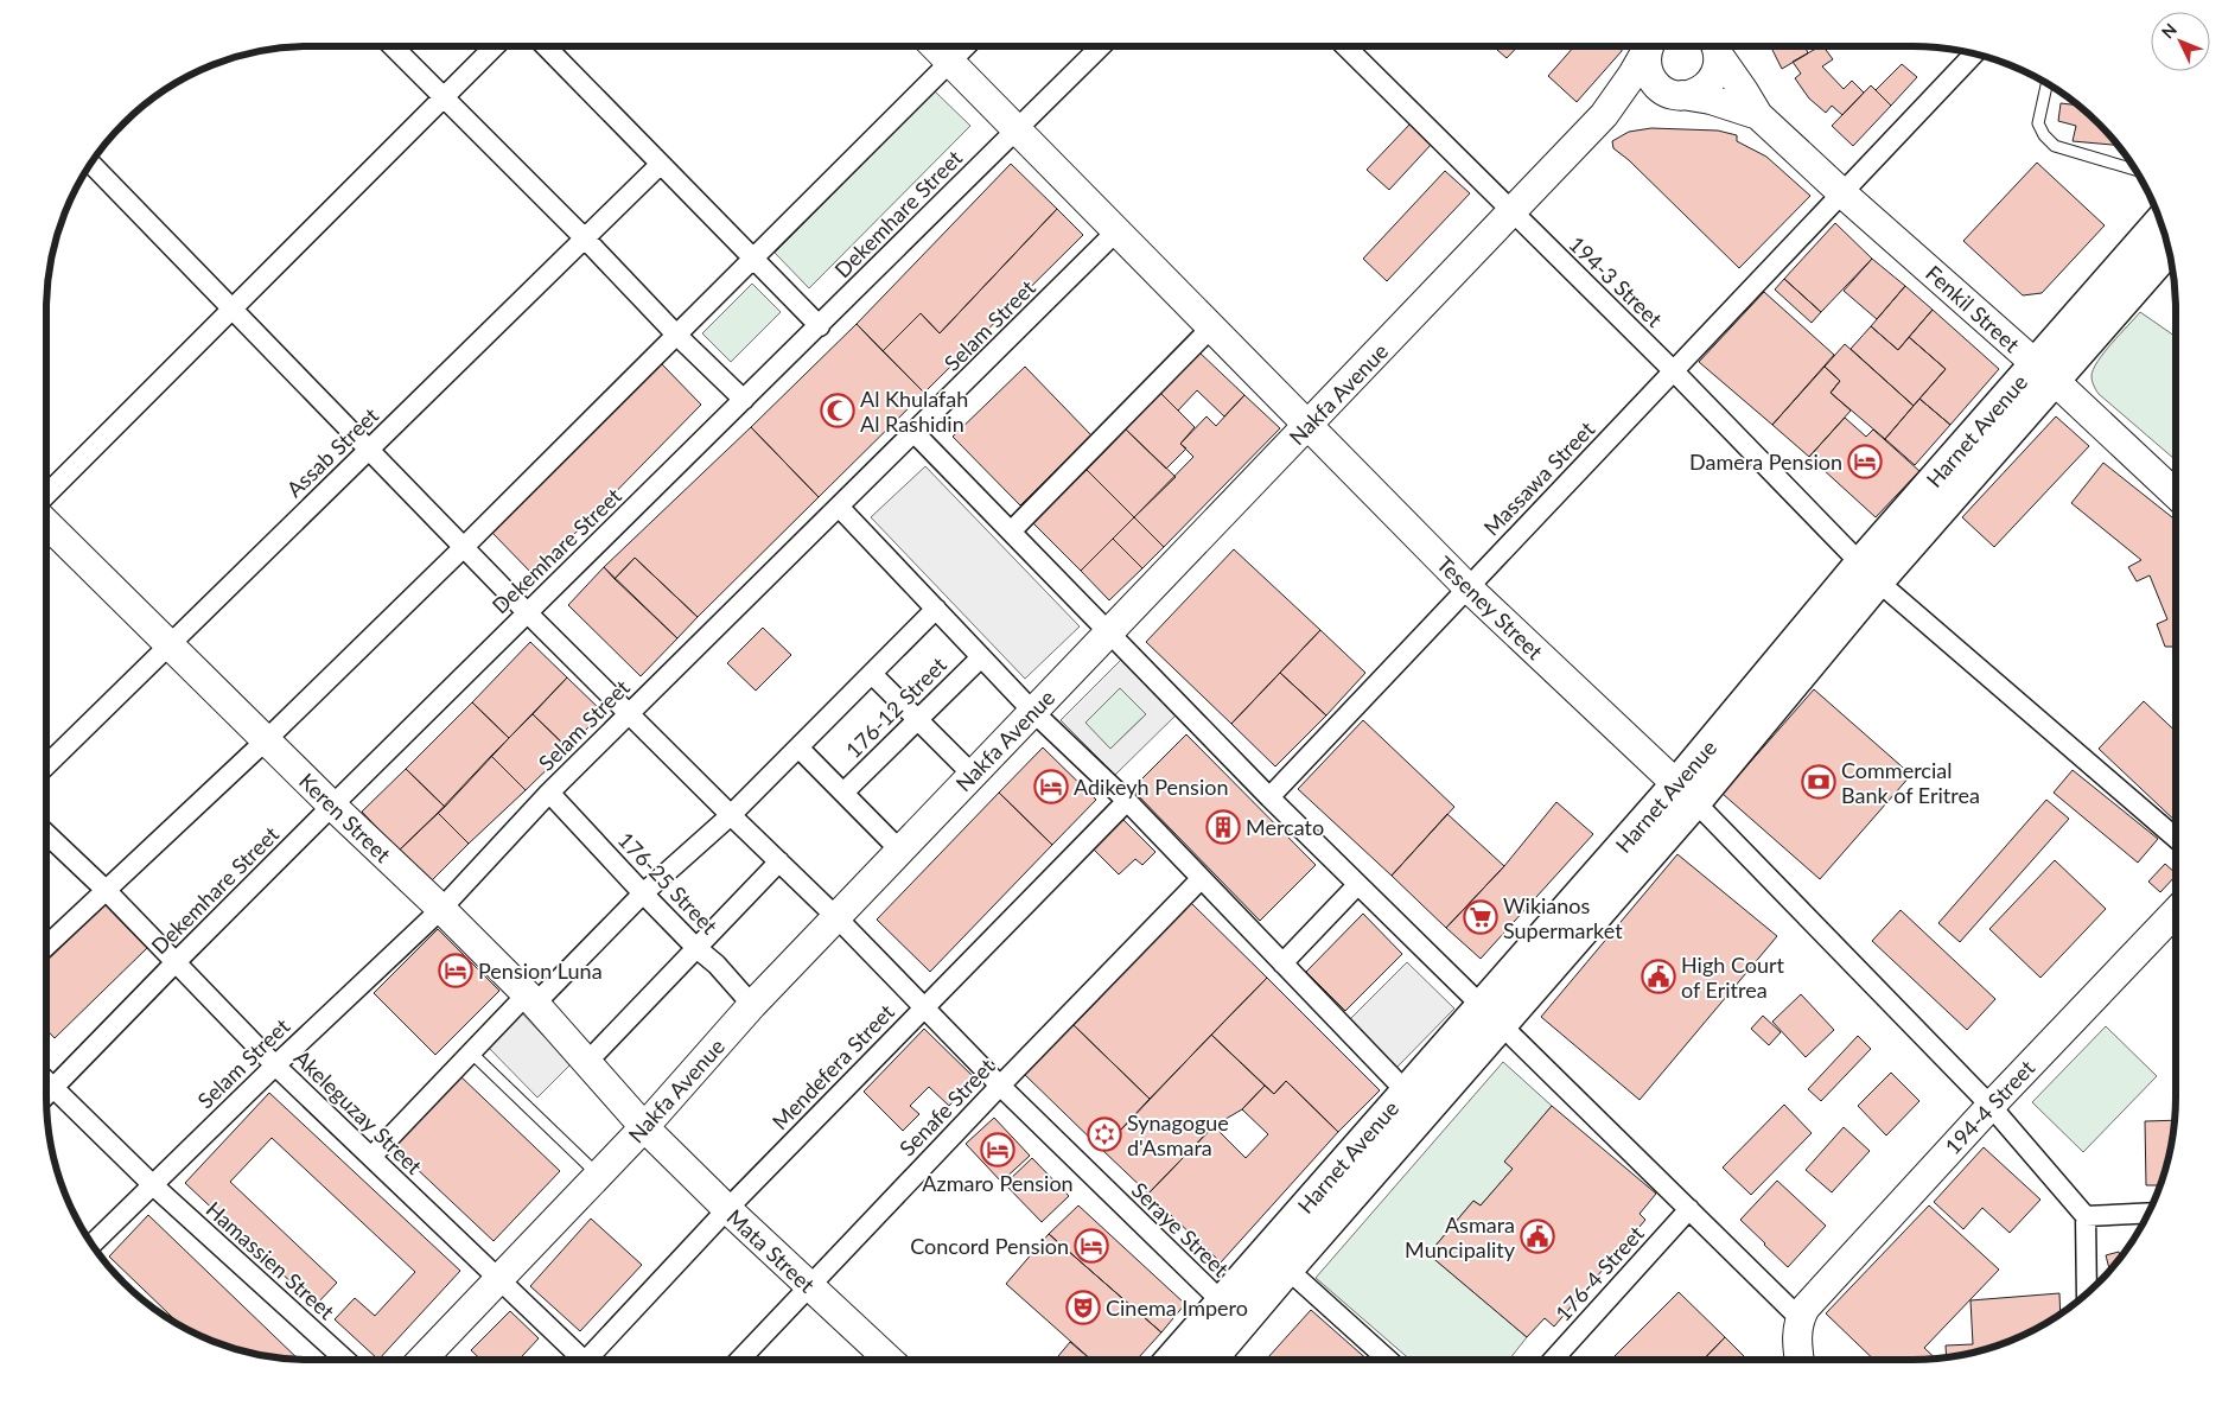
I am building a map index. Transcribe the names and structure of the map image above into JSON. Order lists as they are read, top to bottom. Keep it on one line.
{"streets":{"main road":["Harnet Avenue"],"street":["Dekemhare Street","194-3 Street","Fenkil Street","Selam Street","Nakfa Avenue","Assab Street","Massawa Street","Teseney Street","176-12 Street","Keren Street","176-25 Street","Mendefera Street","Senafe Street","194-4 Street","Akeleguzay Street","Seraye Street","Mata Street","Hamassien Street","176-4 Street"]},"crossings":[["Dekemhare Street","Teseney Street"],["Dekemhare Street","Keren Street"],["Dekemhare Street","Akeleguzay Street"],["Dekemhare Street","Seraye Street"],["Dekemhare Street","Hamassien Street"],["194-3 Street","Nakfa Avenue"],["194-3 Street","Harnet Avenue"],["194-3 Street","Massawa Street"],["Fenkil Street","Harnet Avenue"],["Fenkil Street","Massawa Street"],["Selam Street","Teseney Street"],["Selam Street","Keren Street"],["Selam Street","176-25 Street"],["Selam Street","Akeleguzay Street"],["Selam Street","Seraye Street"],["Selam Street","Hamassien Street"],["Nakfa Avenue","Teseney Street"],["Nakfa Avenue","Keren Street"],["Nakfa Avenue","176-25 Street"],["Nakfa Avenue","Akeleguzay Street"],["Nakfa Avenue","Seraye Street"],["Nakfa Avenue","Mata Street"],["Harnet Avenue","Teseney Street"],["Harnet Avenue","Seraye Street"],["Assab Street","Keren Street"],["Assab Street","Seraye Street"],["Massawa Street","Teseney Street"],["Keren Street","Mata Street"],["Mendefera Street","Seraye Street"],["Mendefera Street","Mata Street"],["Senafe Street","Seraye Street"],["Senafe Street","Mata Street"]],"places":{"mosque":["Al Khulafah Al Rashidin"],"hotel":["Damera Pension","Adikeyh Pension","Pension Luna","Azmaro Pension","Concord Pension"],"bank":["Commercial Bank of Eritrea"],"building":["Mercato"],"supermarket":["Wikianos Supermarket"],"public building":["High Court of Eritrea","Asmara Muncipality"],"synagogue":["Synagogue d'Asmara"],"theatre":["Cinema Impero"]},"north":"top left"}
